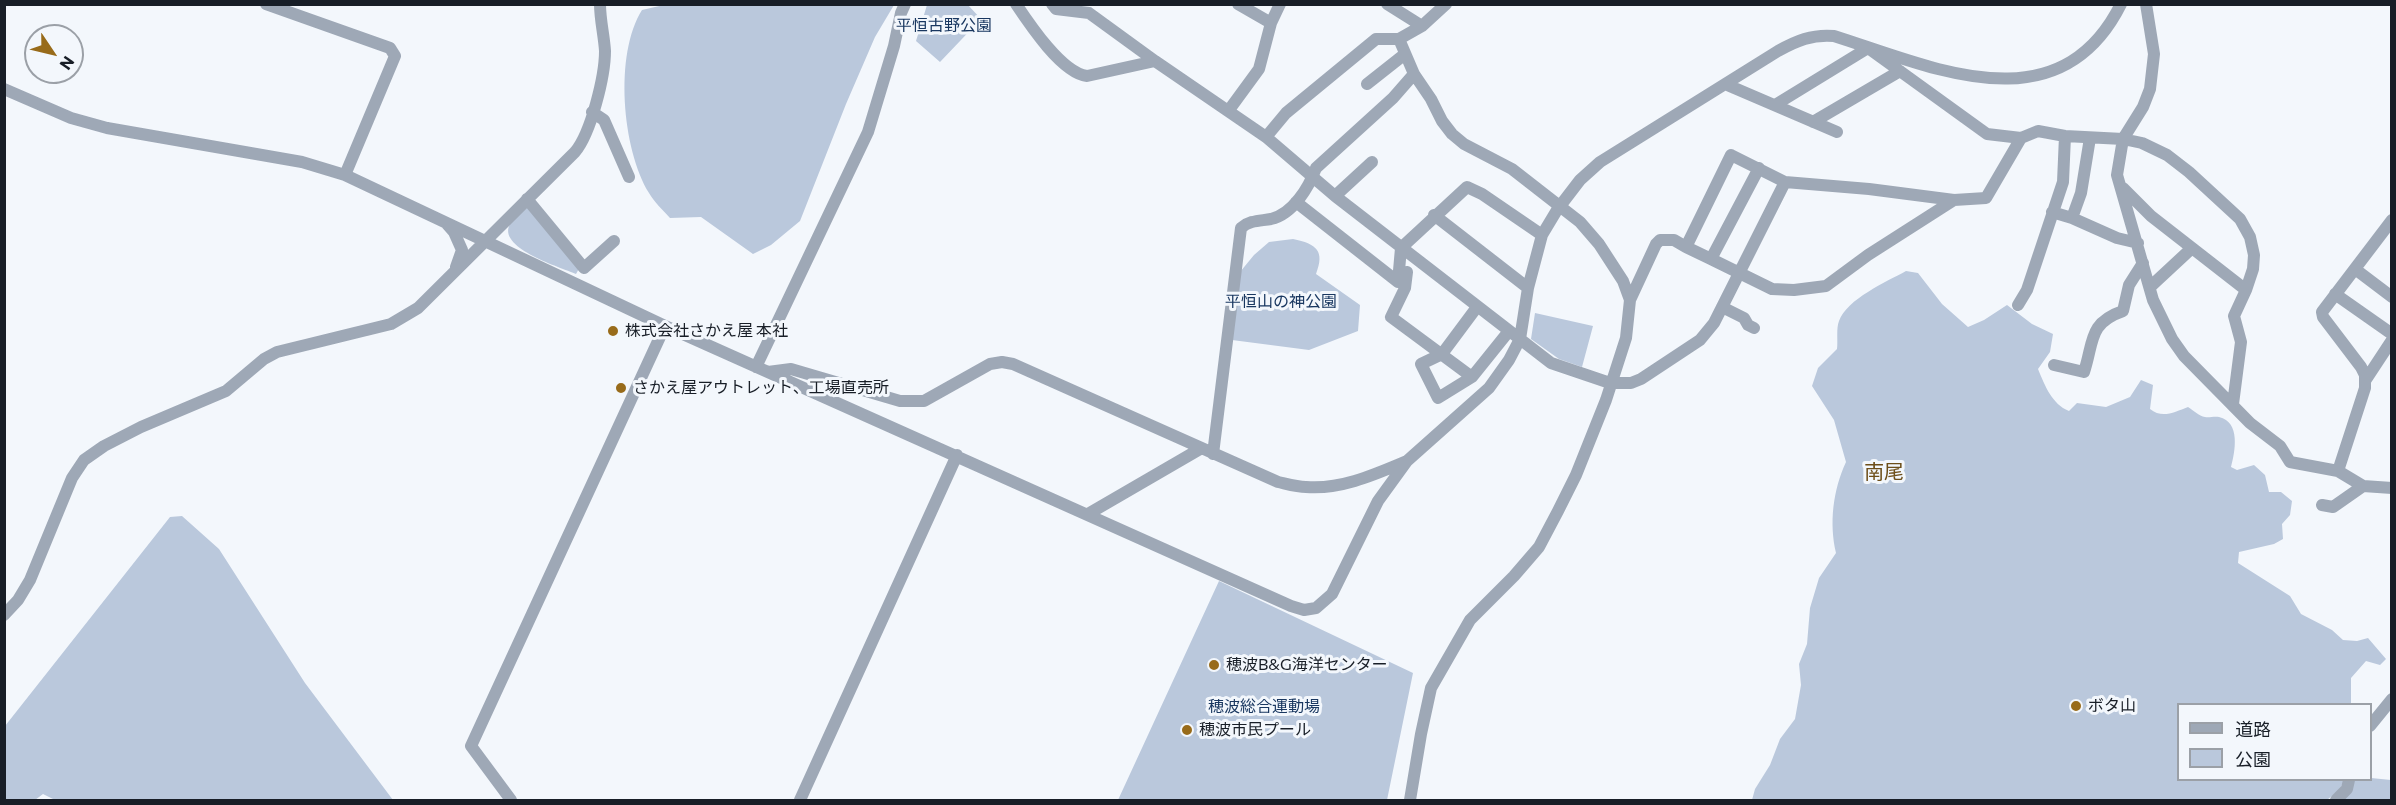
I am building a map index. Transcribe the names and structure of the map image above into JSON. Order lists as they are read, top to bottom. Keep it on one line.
{"districts":["南尾"],"parks":["平恒古野公園","平恒山の神公園","穂波総合運動場"],"places":["株式会社さかえ屋 本社","さかえ屋アウトレット、工場直売所","穂波B&G海洋センター","ボタ山","穂波市民プール"],"legend":["道路","公園"],"north":"bottom right"}
